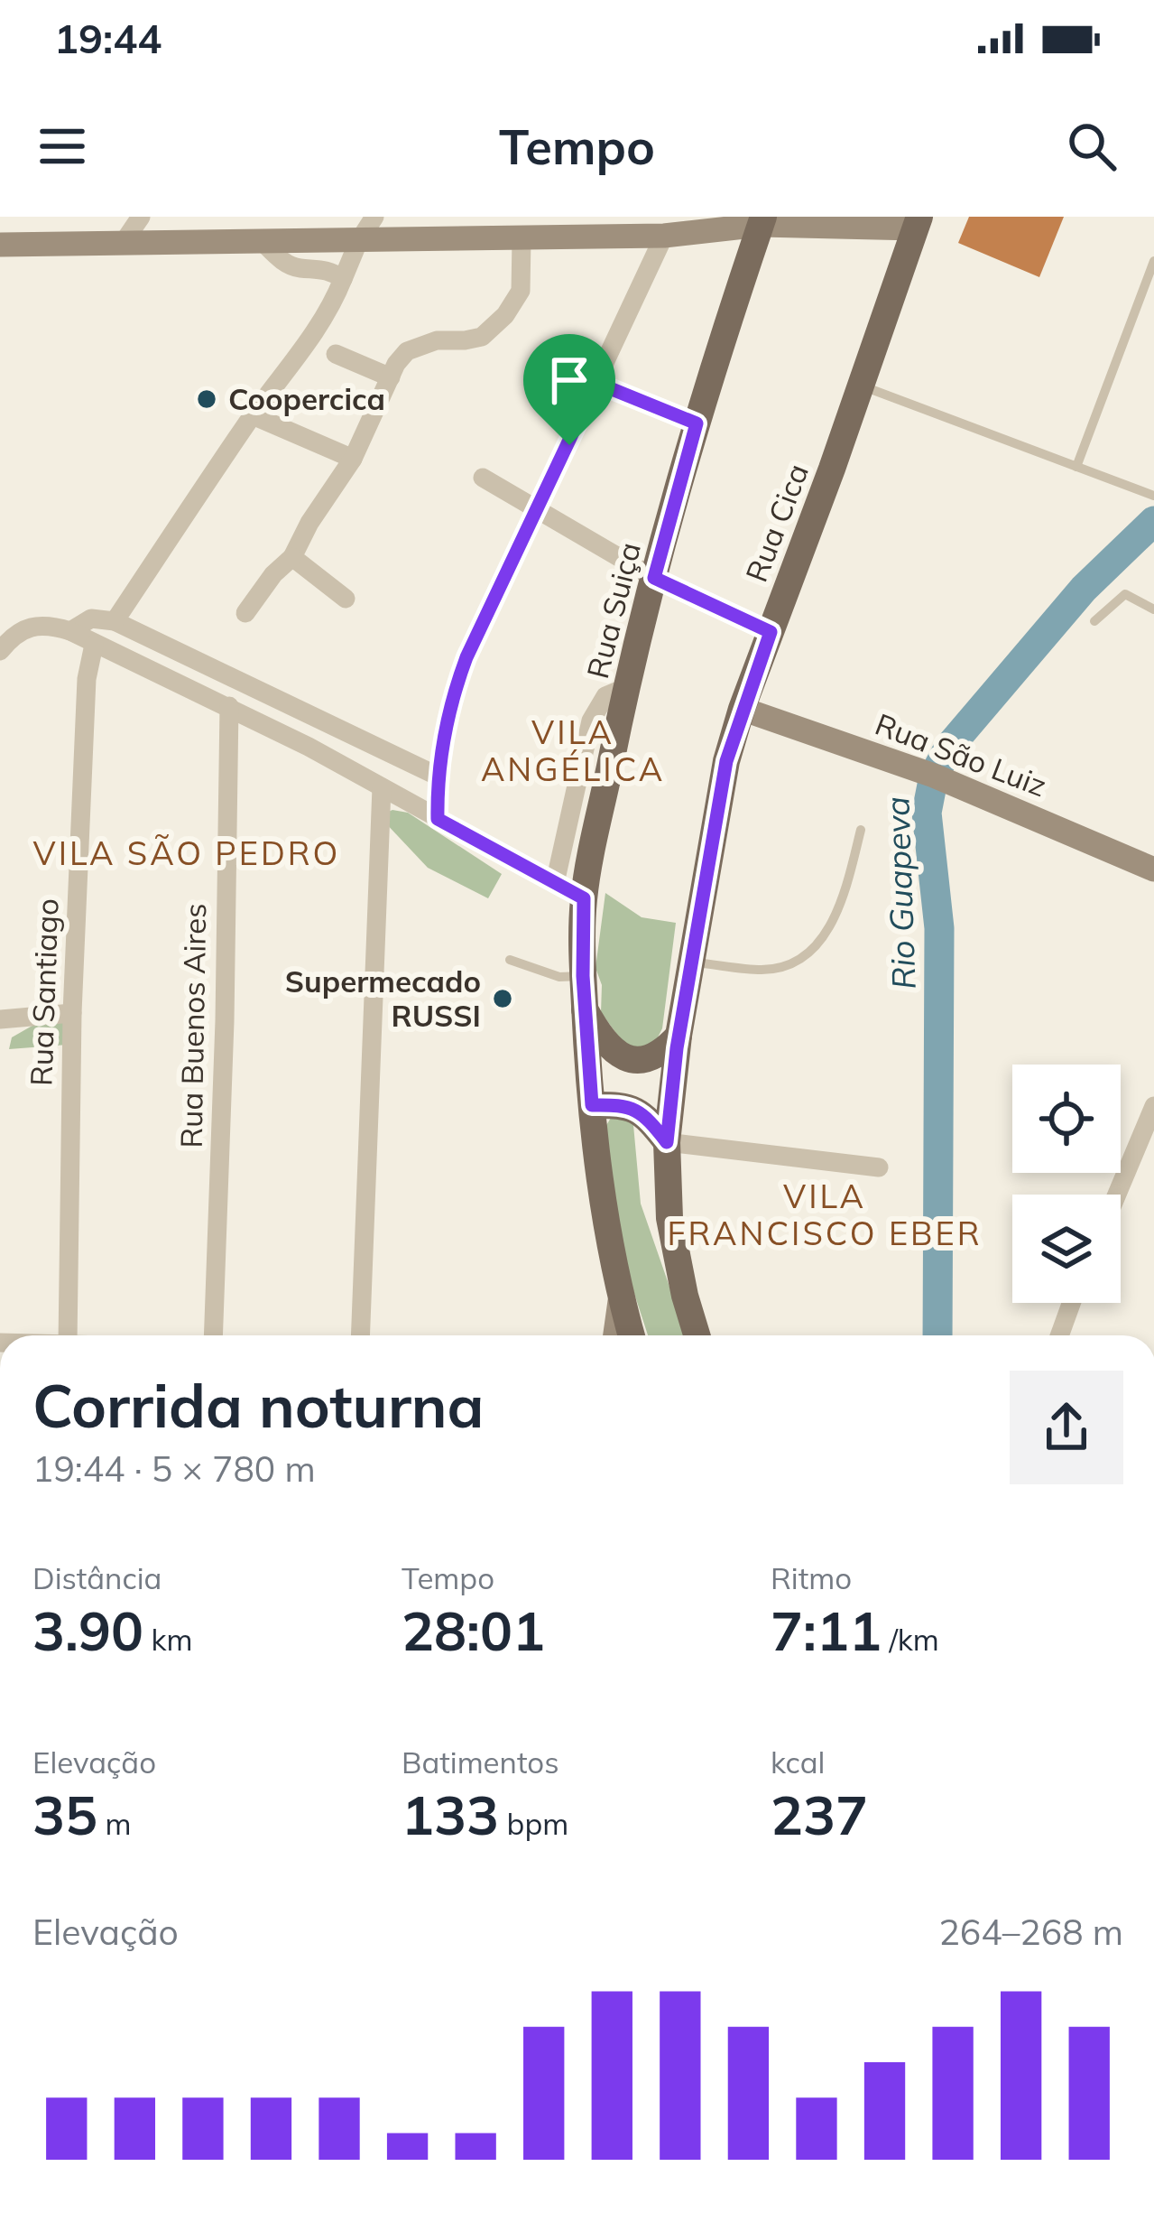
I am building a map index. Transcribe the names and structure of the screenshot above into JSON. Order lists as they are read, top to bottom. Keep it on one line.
{"streets":{"main road":["Rua Cica","Rua Suiça"],"street":["Rua São Luiz","Rua Santiago","Rua Buenos Aires"]},"crossings":[["Rua Cica","Rua São Luiz"]],"districts":["VILA ANGÉLICA","VILA SÃO PEDRO","VILA FRANCISCO EBER"],"water":["Rio Guapeva"],"places":["Coopercica","Supermecado RUSSI"],"page":{"status":"19:44","header":"Tempo","heading":["Corrida noturna","19:44 · 5 × 780 m"],"stats":[["Distância","3.90 km"],["Tempo","28:01"],["Ritmo","7:11 /km"],["Elevação","35 m"],["Batimentos","133 bpm"],["kcal","237"]],"chart":["Elevação","264–268 m"]}}
